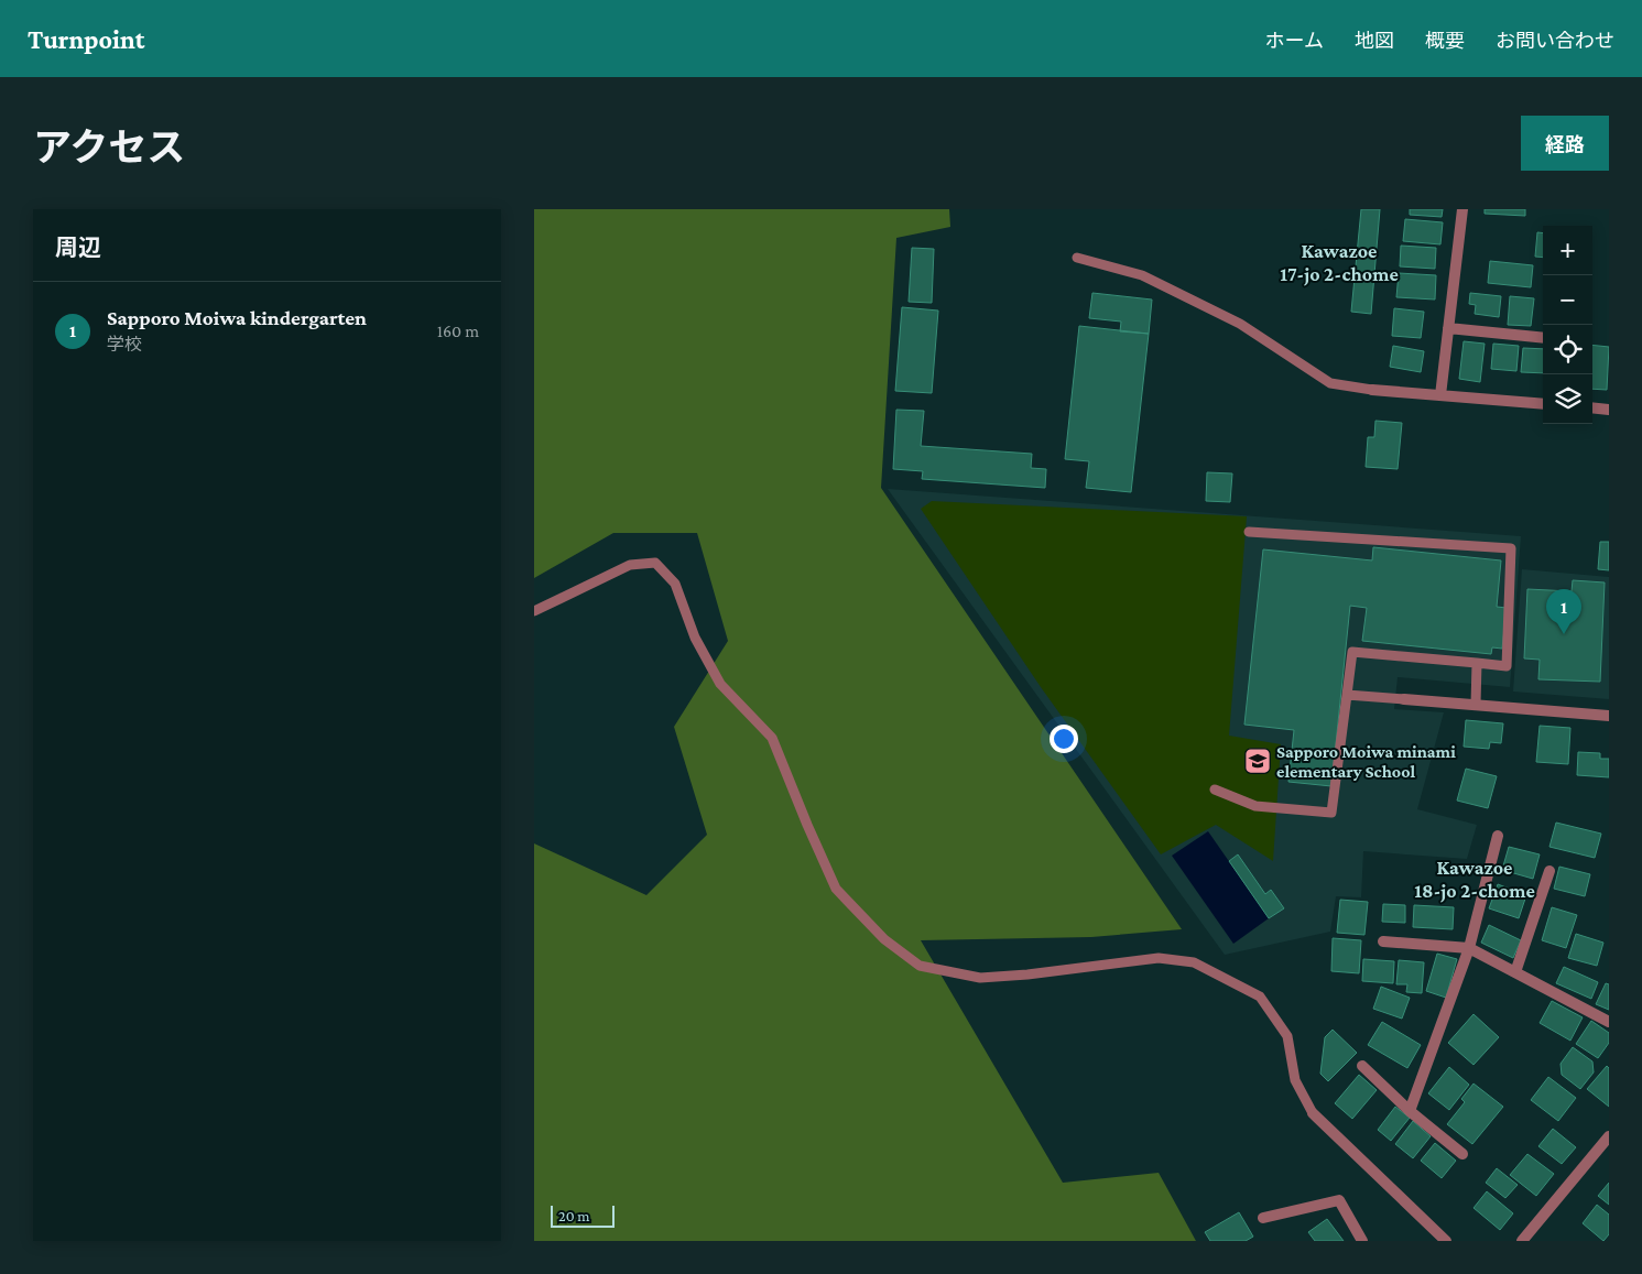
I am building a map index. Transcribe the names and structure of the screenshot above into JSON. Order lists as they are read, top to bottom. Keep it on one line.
{"districts":["Kawazoe 17-jo 2-chome","Kawazoe 18-jo 2-chome"],"places":{"school or university":["Sapporo Moiwa minami elementary School"]},"scale_bar":"20 m","page":{"header":"Turnpoint","nav":["ホーム","地図","概要","お問い合わせ"],"title":"アクセス","buttons":"経路","heading":"周辺","map_buttons":["+","−"],"list":[{"mark":"1","name":"Sapporo Moiwa kindergarten","note":"学校","value":"160 m"}],"pins":"1","scale":"20 m"}}
